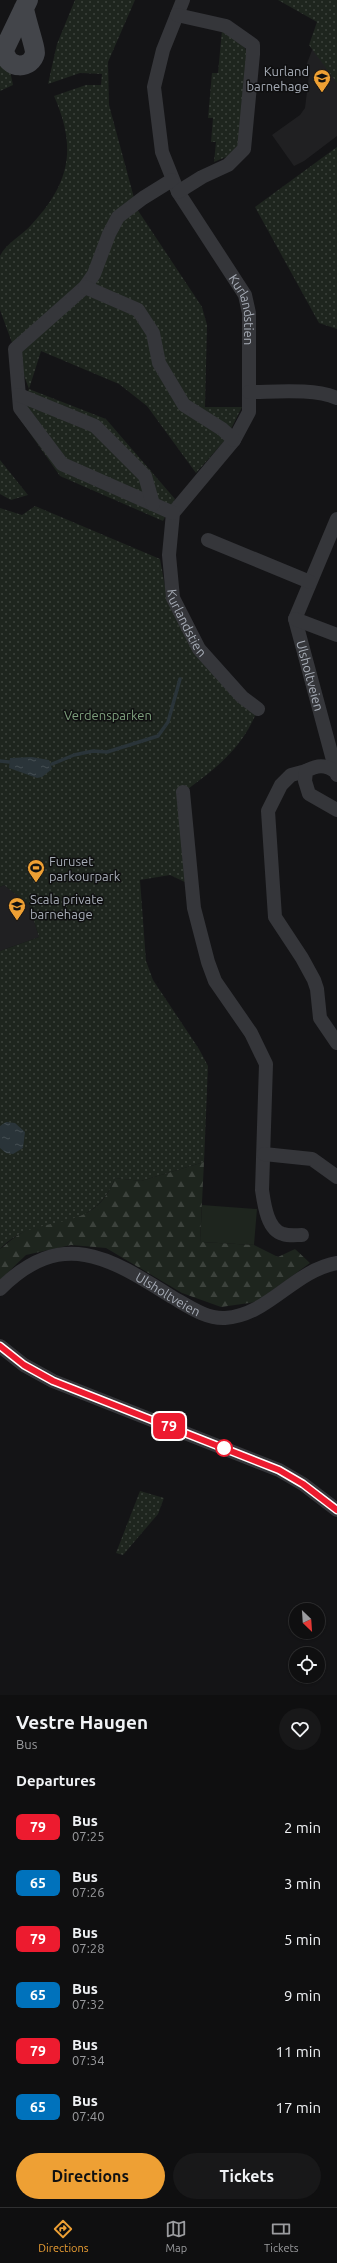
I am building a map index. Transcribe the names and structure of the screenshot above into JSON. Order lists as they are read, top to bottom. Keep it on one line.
{"streets":{"street":["Kurlandstien","Ulsholtveien"]},"parks":["Verdensparken"],"places":{"school or university":["Kurland barnehage","Scala private barnehage"],"sports":["Furuset parkourpark"]},"lines":["bus line 79"],"north":"bottom right","page":{"on_map":"79","heading":[["Vestre Haugen","Bus"],"Departures"],"list":[{"mark":"79","name":"Bus","note":"07:25","value":"2 min"},{"mark":"65","name":"Bus","note":"07:26","value":"3 min"},{"mark":"79","name":"Bus","note":"07:28","value":"5 min"},{"mark":"65","name":"Bus","note":"07:32","value":"9 min"},{"mark":"79","name":"Bus","note":"07:34","value":"11 min"},{"mark":"65","name":"Bus","note":"07:40","value":"17 min"}],"buttons":["Directions","Tickets"],"tabs":["Directions","Map","Tickets"]}}
